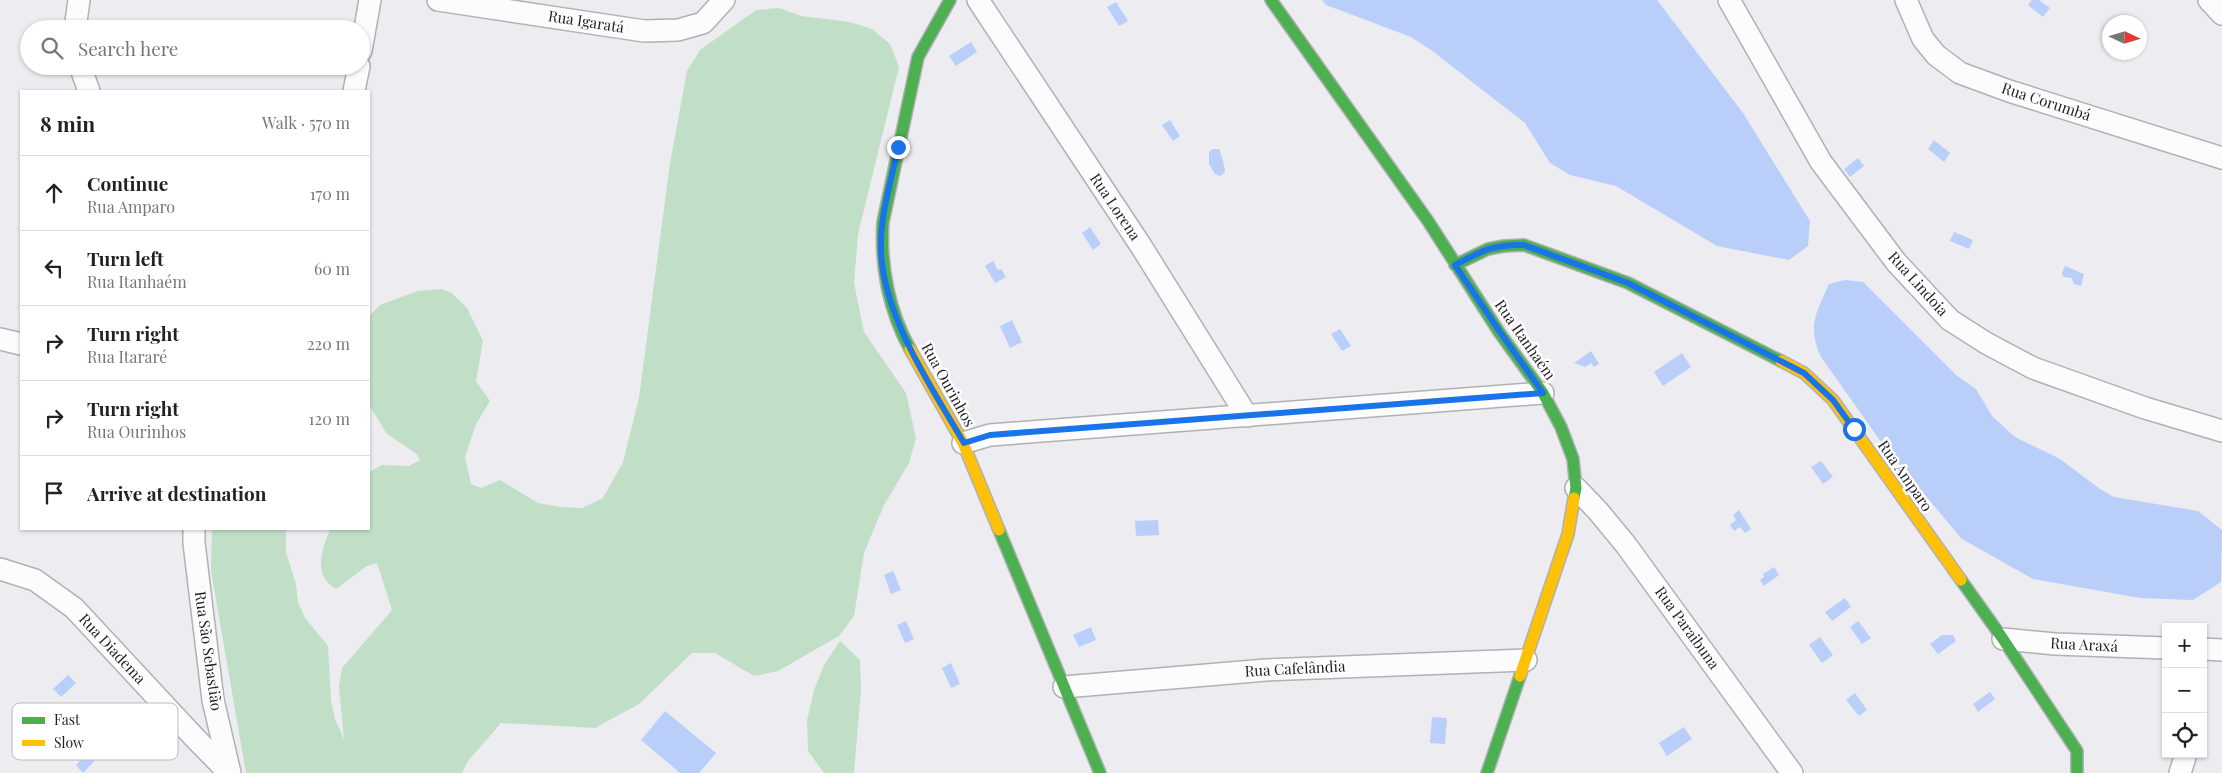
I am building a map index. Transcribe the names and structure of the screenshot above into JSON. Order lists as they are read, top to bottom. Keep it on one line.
{"streets":{"street":["Rua Igaratá","Rua Corumbá","Rua Lorena","Rua Lindoia","Rua Itanhaém","Rua Ourinhos","Rua Amparo","Rua Paraibuna","Rua Araxá","Rua Diadema","Rua São Sebastião","Rua Cafelândia"]},"crossings":[["Rua Itanhaém","Rua Amparo"],["Rua Itanhaém","Rua Paraibuna"],["Rua Itanhaém","Rua Cafelândia"],["Rua Ourinhos","Rua Cafelândia"],["Rua Amparo","Rua Araxá"],["Rua Diadema","Rua São Sebastião"]],"legend":["Fast","Slow"],"north":"right","page":{"search":"Search here","heading":["8 min","Walk · 570 m"],"list":[["Continue","Rua Amparo","170 m"],["Turn left","Rua Itanhaém","60 m"],["Turn right","Rua Itararé","220 m"],["Turn right","Rua Ourinhos","120 m"],"Arrive at destination"],"map_buttons":["+","−"]}}
